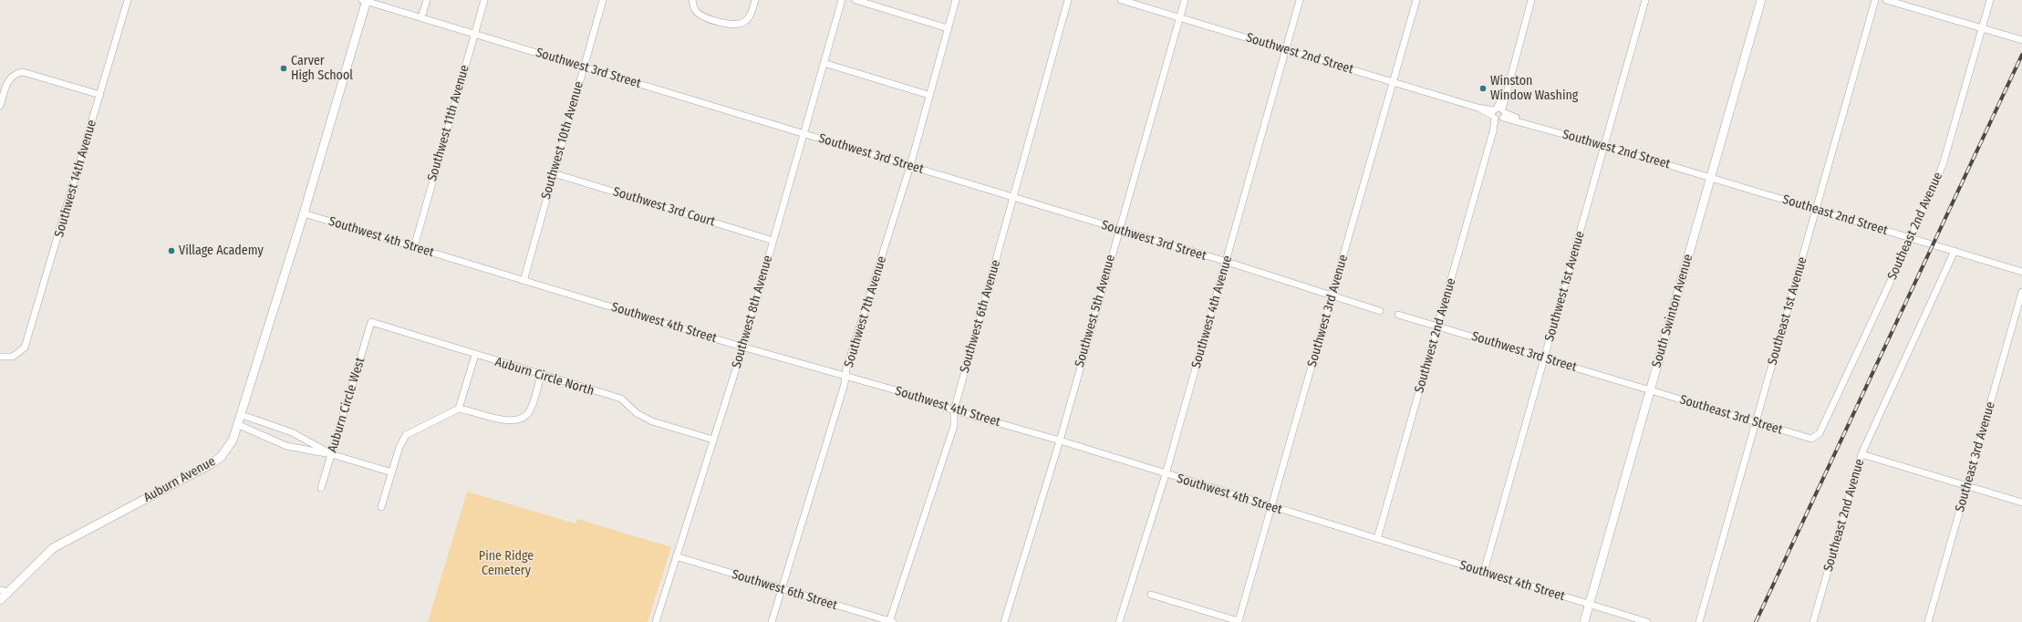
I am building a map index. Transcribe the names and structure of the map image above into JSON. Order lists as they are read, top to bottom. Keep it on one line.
{"streets":{"street":["Southwest 2nd Street","Southwest 3rd Street","Southwest 11th Avenue","Southwest 10th Avenue","Southwest 14th Avenue","Southwest 3rd Court","Southeast 2nd Street","Southeast 2nd Avenue","Southwest 4th Street","Southwest 1st Avenue","Southwest 5th Avenue","Southwest 3rd Avenue","South Swinton Avenue","Southeast 1st Avenue","Southwest 8th Avenue","Southwest 7th Avenue","Southwest 4th Avenue","Southwest 6th Avenue","Southwest 2nd Avenue","Auburn Circle North","Auburn Circle West","Southeast 3rd Street","Southeast 3rd Avenue","Auburn Avenue","Southwest 6th Street"]},"crossings":[["Southwest 2nd Street","Southeast 2nd Street"],["Southwest 2nd Street","Southwest 1st Avenue"],["Southwest 2nd Street","Southwest 5th Avenue"],["Southwest 2nd Street","Southwest 3rd Avenue"],["Southwest 2nd Street","South Swinton Avenue"],["Southwest 2nd Street","Southwest 4th Avenue"],["Southwest 2nd Street","Southwest 2nd Avenue"],["Southwest 3rd Street","Southwest 11th Avenue"],["Southwest 3rd Street","Southwest 10th Avenue"],["Southwest 3rd Street","Southwest 1st Avenue"],["Southwest 3rd Street","Southwest 5th Avenue"],["Southwest 3rd Street","Southwest 3rd Avenue"],["Southwest 3rd Street","South Swinton Avenue"],["Southwest 3rd Street","Southwest 8th Avenue"],["Southwest 3rd Street","Southwest 7th Avenue"],["Southwest 3rd Street","Southwest 4th Avenue"],["Southwest 3rd Street","Southwest 6th Avenue"],["Southwest 3rd Street","Southwest 2nd Avenue"],["Southwest 3rd Street","Southeast 3rd Street"],["Southwest 3rd Street","Auburn Avenue"],["Southwest 11th Avenue","Southwest 4th Street"],["Southwest 10th Avenue","Southwest 3rd Court"],["Southwest 10th Avenue","Southwest 4th Street"],["Southwest 3rd Court","Southwest 8th Avenue"],["Southeast 2nd Street","Southeast 2nd Avenue"],["Southeast 2nd Street","South Swinton Avenue"],["Southeast 2nd Street","Southeast 1st Avenue"],["Southeast 2nd Avenue","Southeast 3rd Street"],["Southwest 4th Street","Southwest 1st Avenue"],["Southwest 4th Street","Southwest 5th Avenue"],["Southwest 4th Street","Southwest 3rd Avenue"],["Southwest 4th Street","South Swinton Avenue"],["Southwest 4th Street","Southwest 8th Avenue"],["Southwest 4th Street","Southwest 7th Avenue"],["Southwest 4th Street","Southwest 4th Avenue"],["Southwest 4th Street","Southwest 6th Avenue"],["Southwest 4th Street","Southwest 2nd Avenue"],["Southwest 4th Street","Auburn Avenue"],["South Swinton Avenue","Southeast 3rd Street"],["Southeast 1st Avenue","Southeast 3rd Street"],["Southwest 8th Avenue","Auburn Circle North"],["Southwest 8th Avenue","Southwest 6th Street"],["Southwest 7th Avenue","Southwest 6th Street"],["Southwest 6th Avenue","Southwest 6th Street"],["Auburn Circle North","Auburn Circle West"]],"parks":["Pine Ridge Cemetery"],"places":["Carver High School","Winston Window Washing","Village Academy"]}
